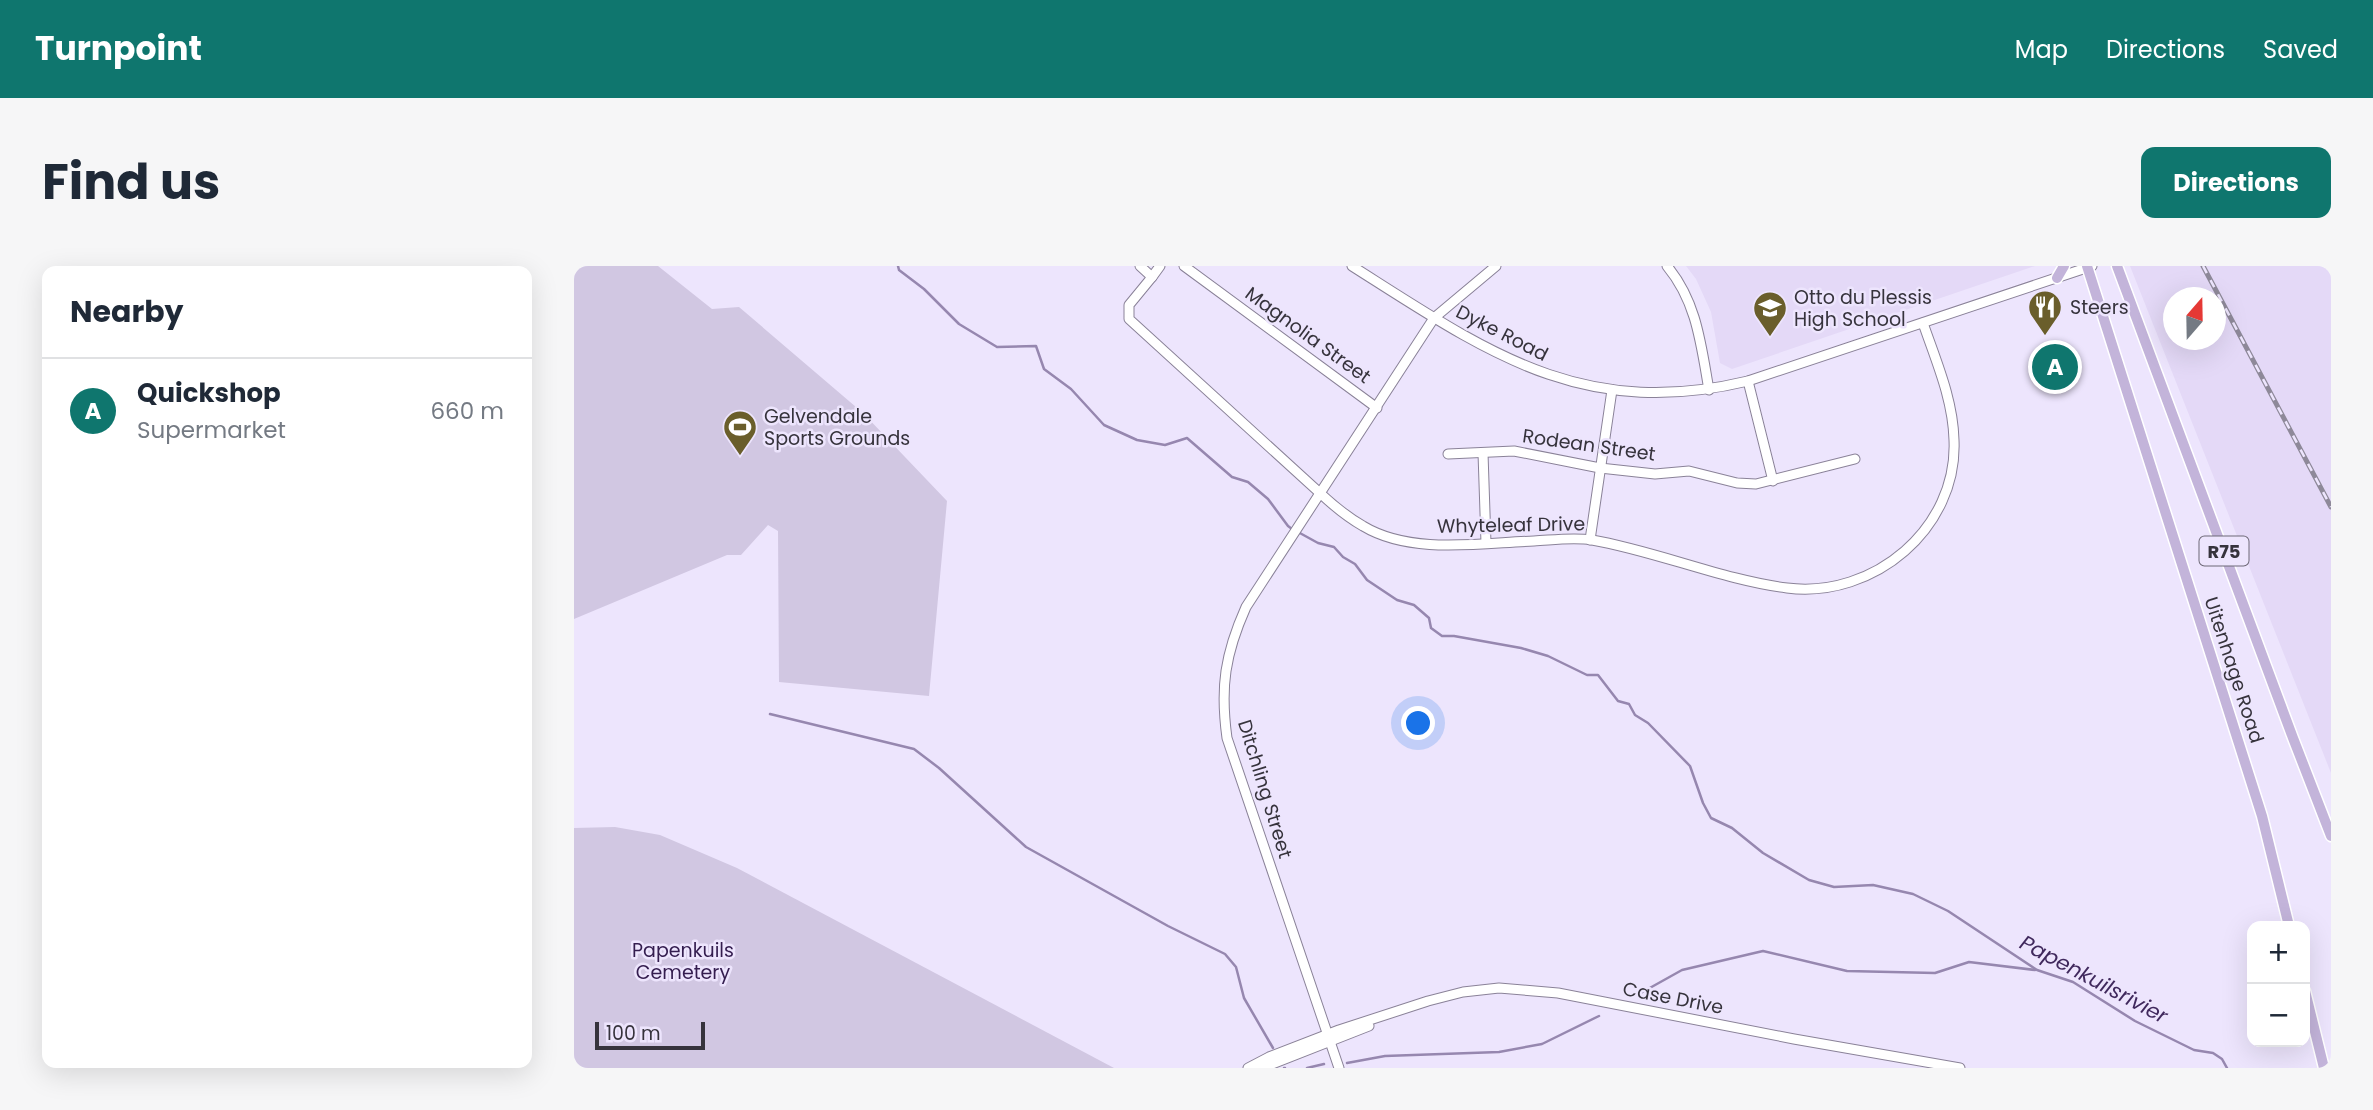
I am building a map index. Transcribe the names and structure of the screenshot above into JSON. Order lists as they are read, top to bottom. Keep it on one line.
{"streets":{"main road":["R75","Uitenhage Road"],"street":["Dyke Road","Magnolia Street","Rodean Street","Whyteleaf Drive","Ditchling Street","Case Drive"]},"crossings":[["Dyke Road","Whyteleaf Drive"],["Dyke Road","Uitenhage Road"],["Dyke Road","Ditchling Street"],["Magnolia Street","Ditchling Street"],["Whyteleaf Drive","Ditchling Street"],["Ditchling Street","Case Drive"]],"water":["Papenkuilsrivier"],"parks":["Papenkuils Cemetery"],"places":{"restaurant":["Steers"],"school or university":["Otto du Plessis High School"],"sports":["Gelvendale Sports Grounds"]},"scale_bar":"100 m","north":"top","page":{"header":"Turnpoint","nav":["Map","Directions","Saved"],"title":"Find us","buttons":"Directions","heading":"Nearby","pins":"A","list":[{"mark":"A","name":"Quickshop","note":"Supermarket","value":"660 m"}],"map_buttons":["+","−"],"scale":"100 m"}}
